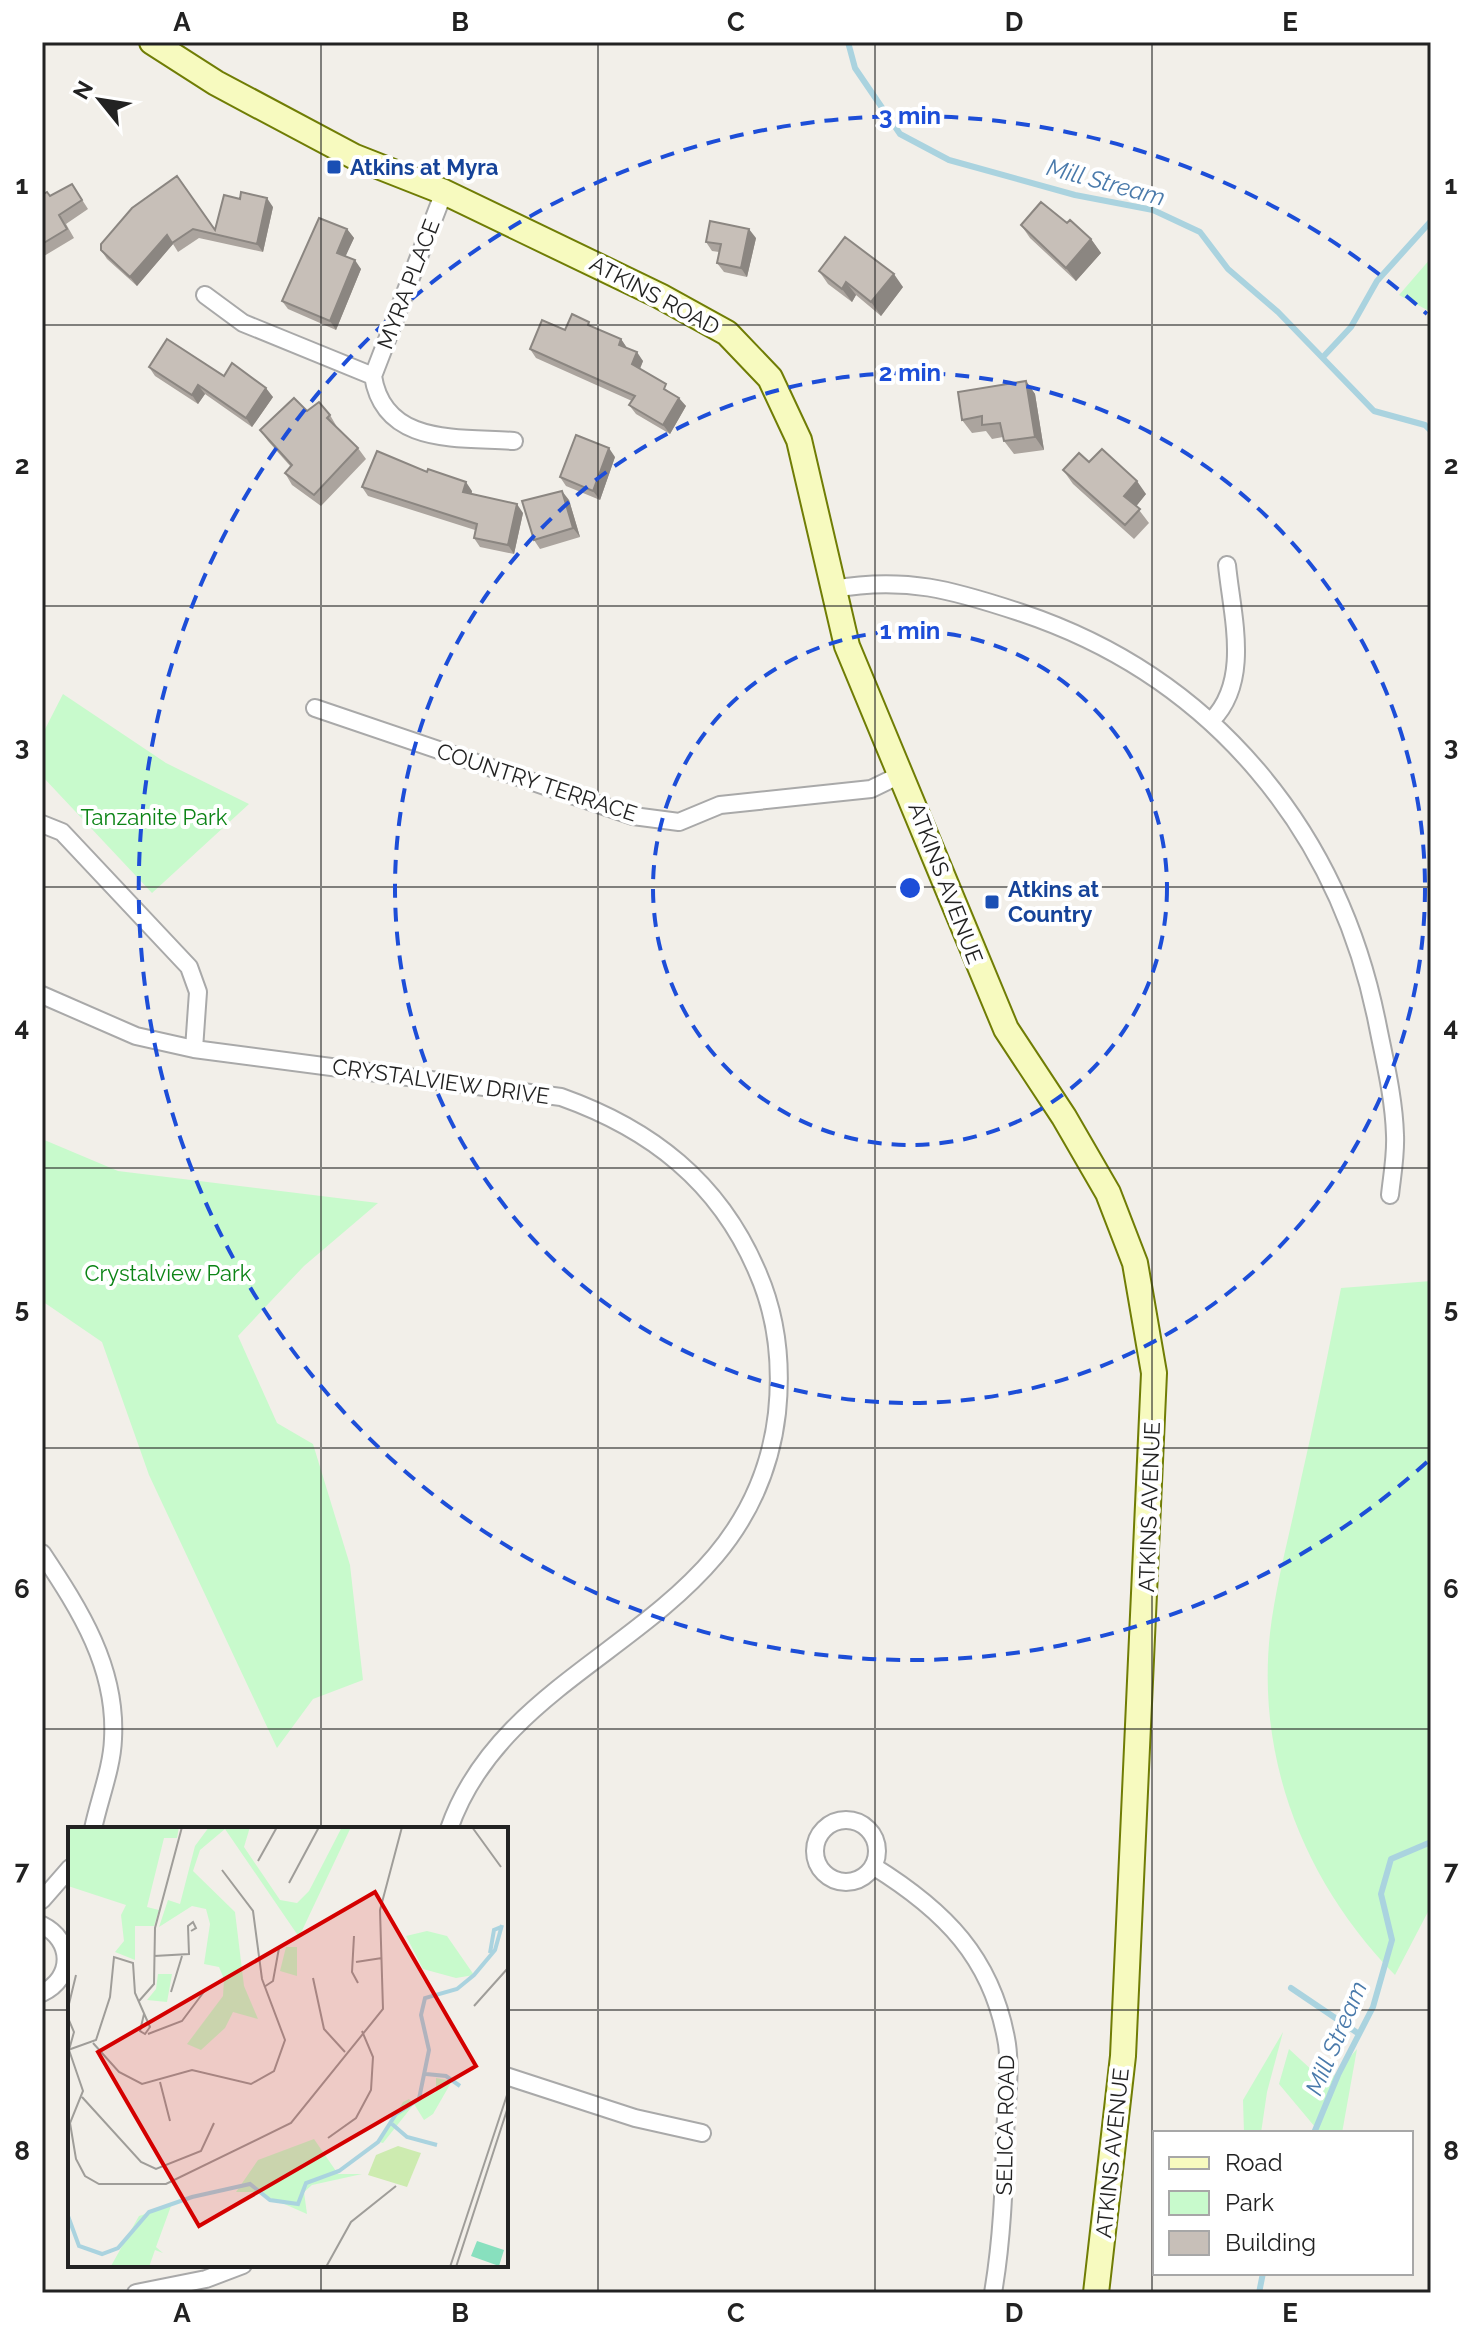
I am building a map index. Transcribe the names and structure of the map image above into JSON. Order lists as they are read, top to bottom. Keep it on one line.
{"streets":{"street":["MYRA PLACE","ATKINS ROAD","COUNTRY TERRACE","ATKINS AVENUE","CRYSTALVIEW DRIVE","SELICA ROAD"]},"crossings":[["MYRA PLACE","ATKINS ROAD"],["ATKINS ROAD","COUNTRY TERRACE"],["ATKINS ROAD","ATKINS AVENUE"],["COUNTRY TERRACE","ATKINS AVENUE"]],"water":["Mill Stream"],"parks":["Tanzanite Park","Crystalview Park"],"places":{"transit":["Atkins at Myra","Atkins at Country"]},"legend":["Road","Park","Building"],"north":"top left","grid":{"columns":["A","B","C","D","E"],"rows":["1","2","3","4","5","6","7","8"]},"rings":["3 min","2 min","1 min"]}
